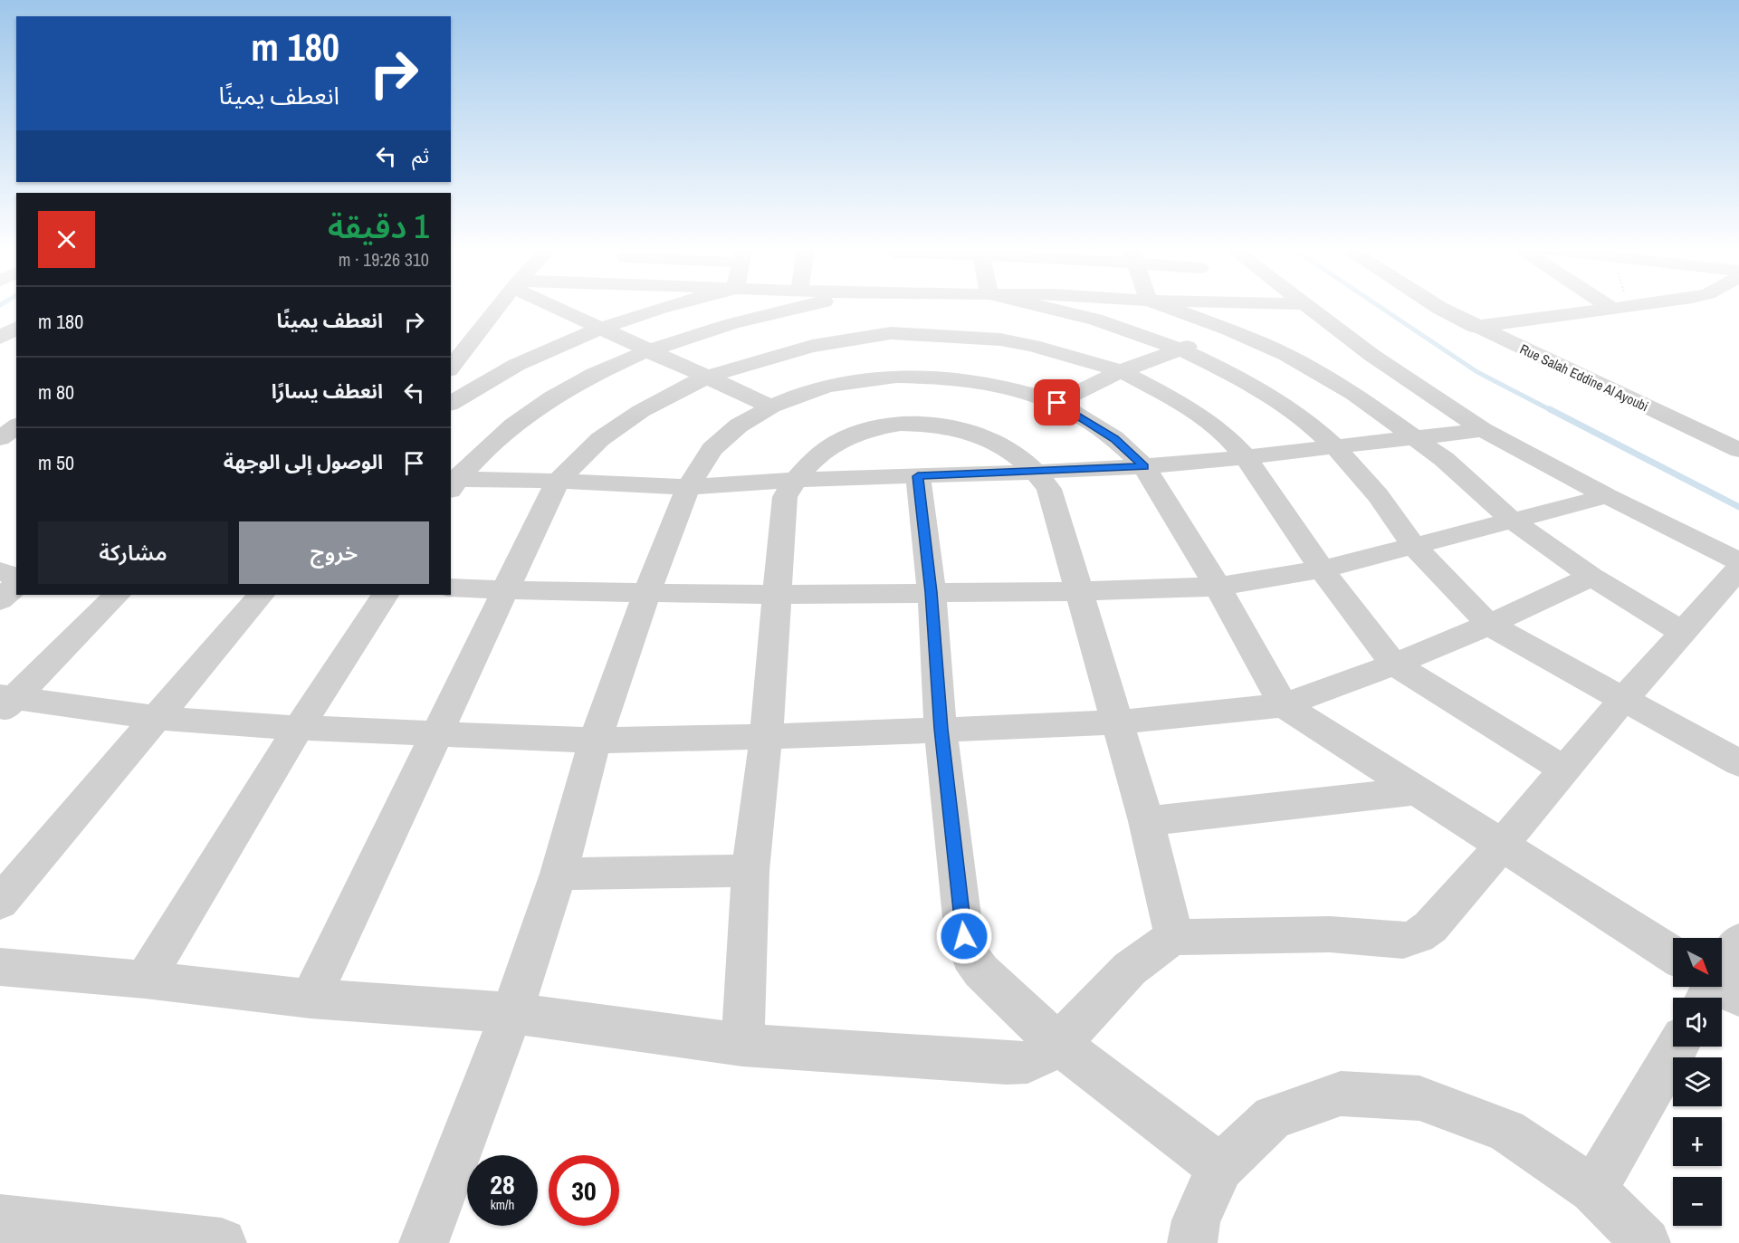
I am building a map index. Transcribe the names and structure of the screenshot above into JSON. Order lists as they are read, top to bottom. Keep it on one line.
{"streets":{"street":["Rue Salah Eddine Al Ayoubi"]},"north":"bottom right","page":{"turn":["180 m","انعطف يمينًا"],"then":"ثم","heading":["1 دقيقة","310 m · 19:26"],"list":[{"name":"انعطف يمينًا","value":"180 m"},{"name":"انعطف يسارًا","value":"80 m"},{"name":"الوصول إلى الوجهة","value":"50 m"}],"buttons":["خروج","مشاركة"],"map_buttons":["+","−"],"speed":"28 km/h","limit":"30"}}
